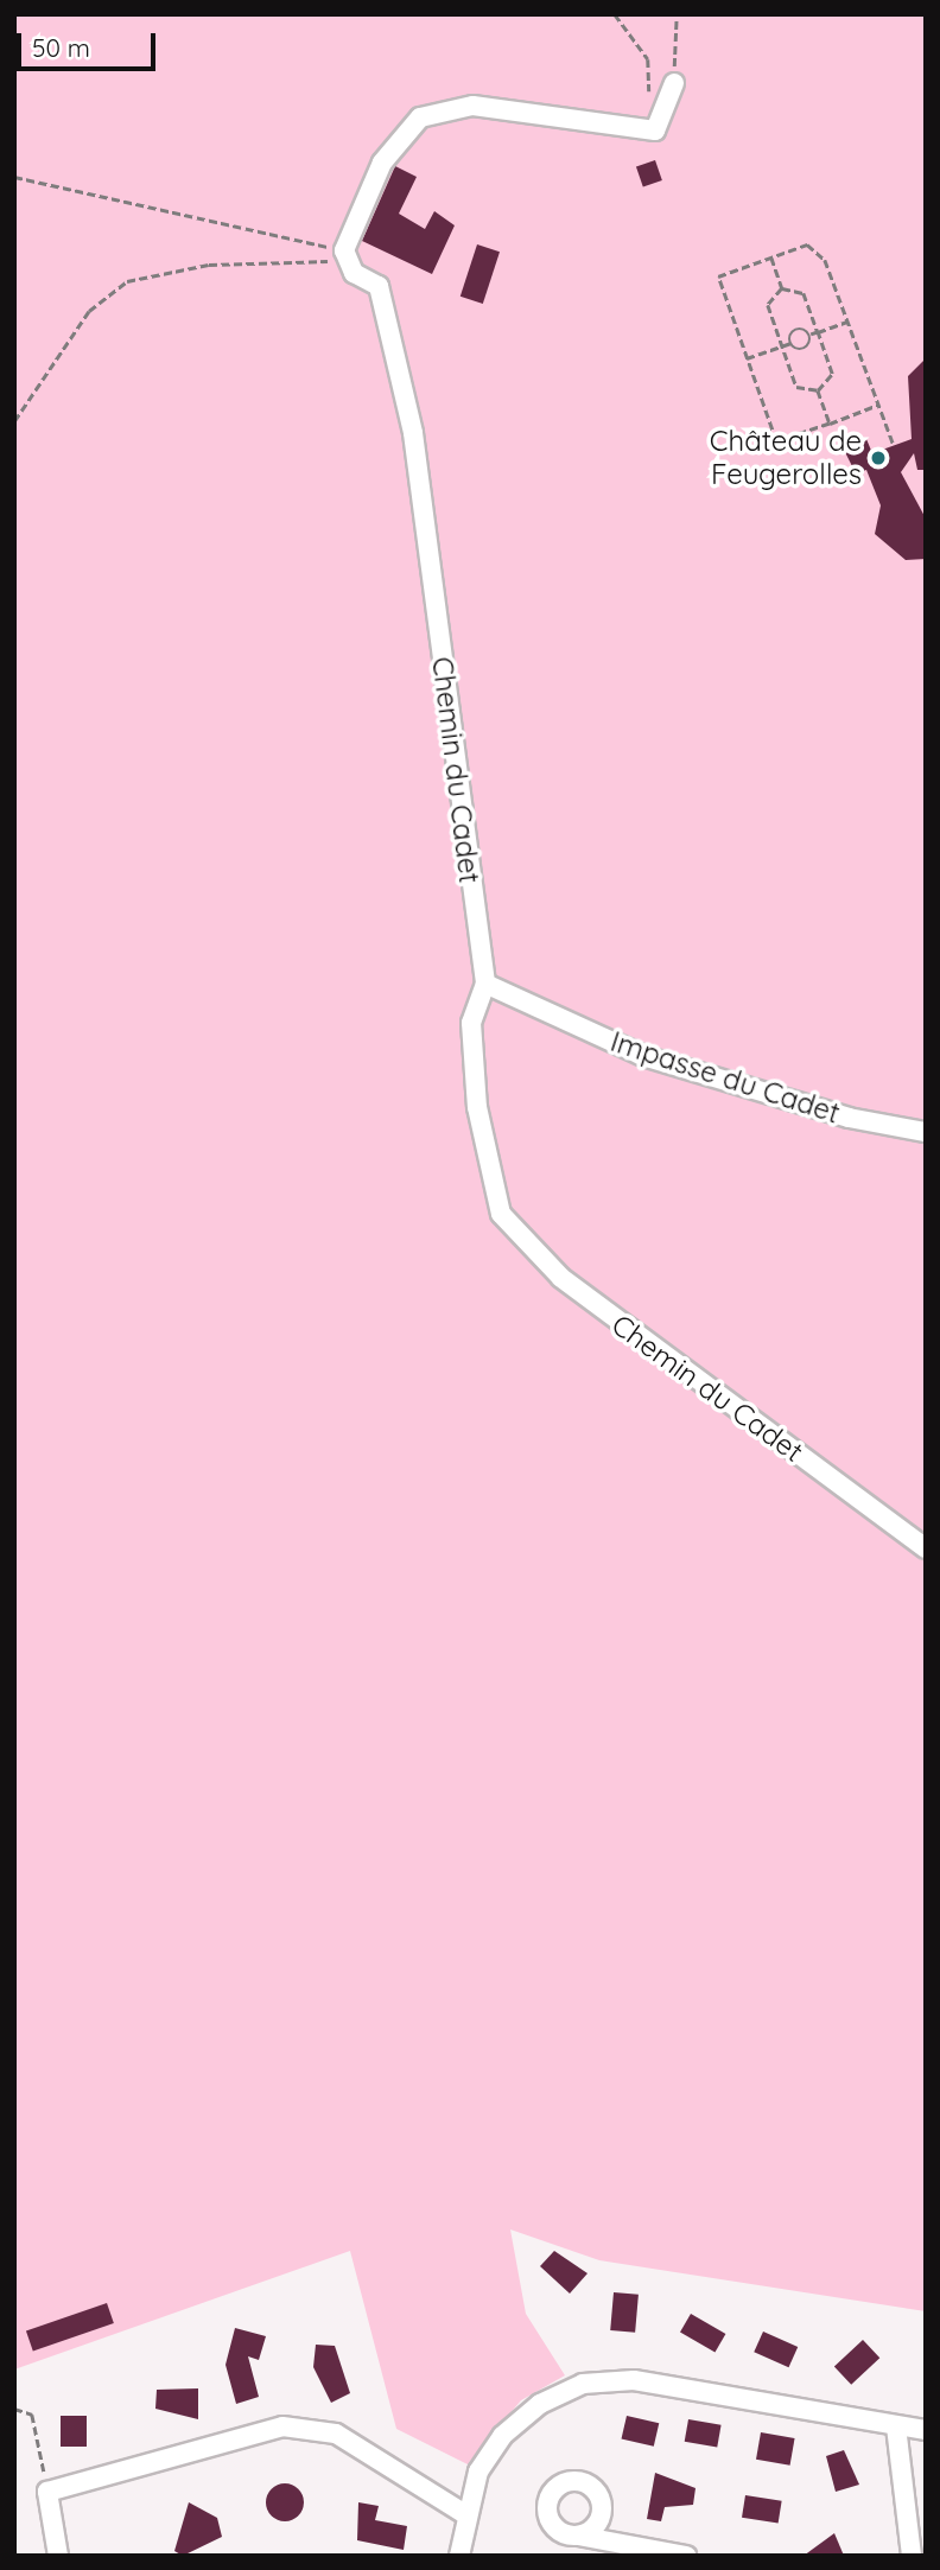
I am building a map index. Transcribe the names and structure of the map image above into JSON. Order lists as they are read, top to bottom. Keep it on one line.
{"streets":{"street":["Chemin du Cadet","Impasse du Cadet"]},"crossings":[["Chemin du Cadet","Impasse du Cadet"]],"places":["Château de Feugerolles"],"scale_bar":"50 m"}
